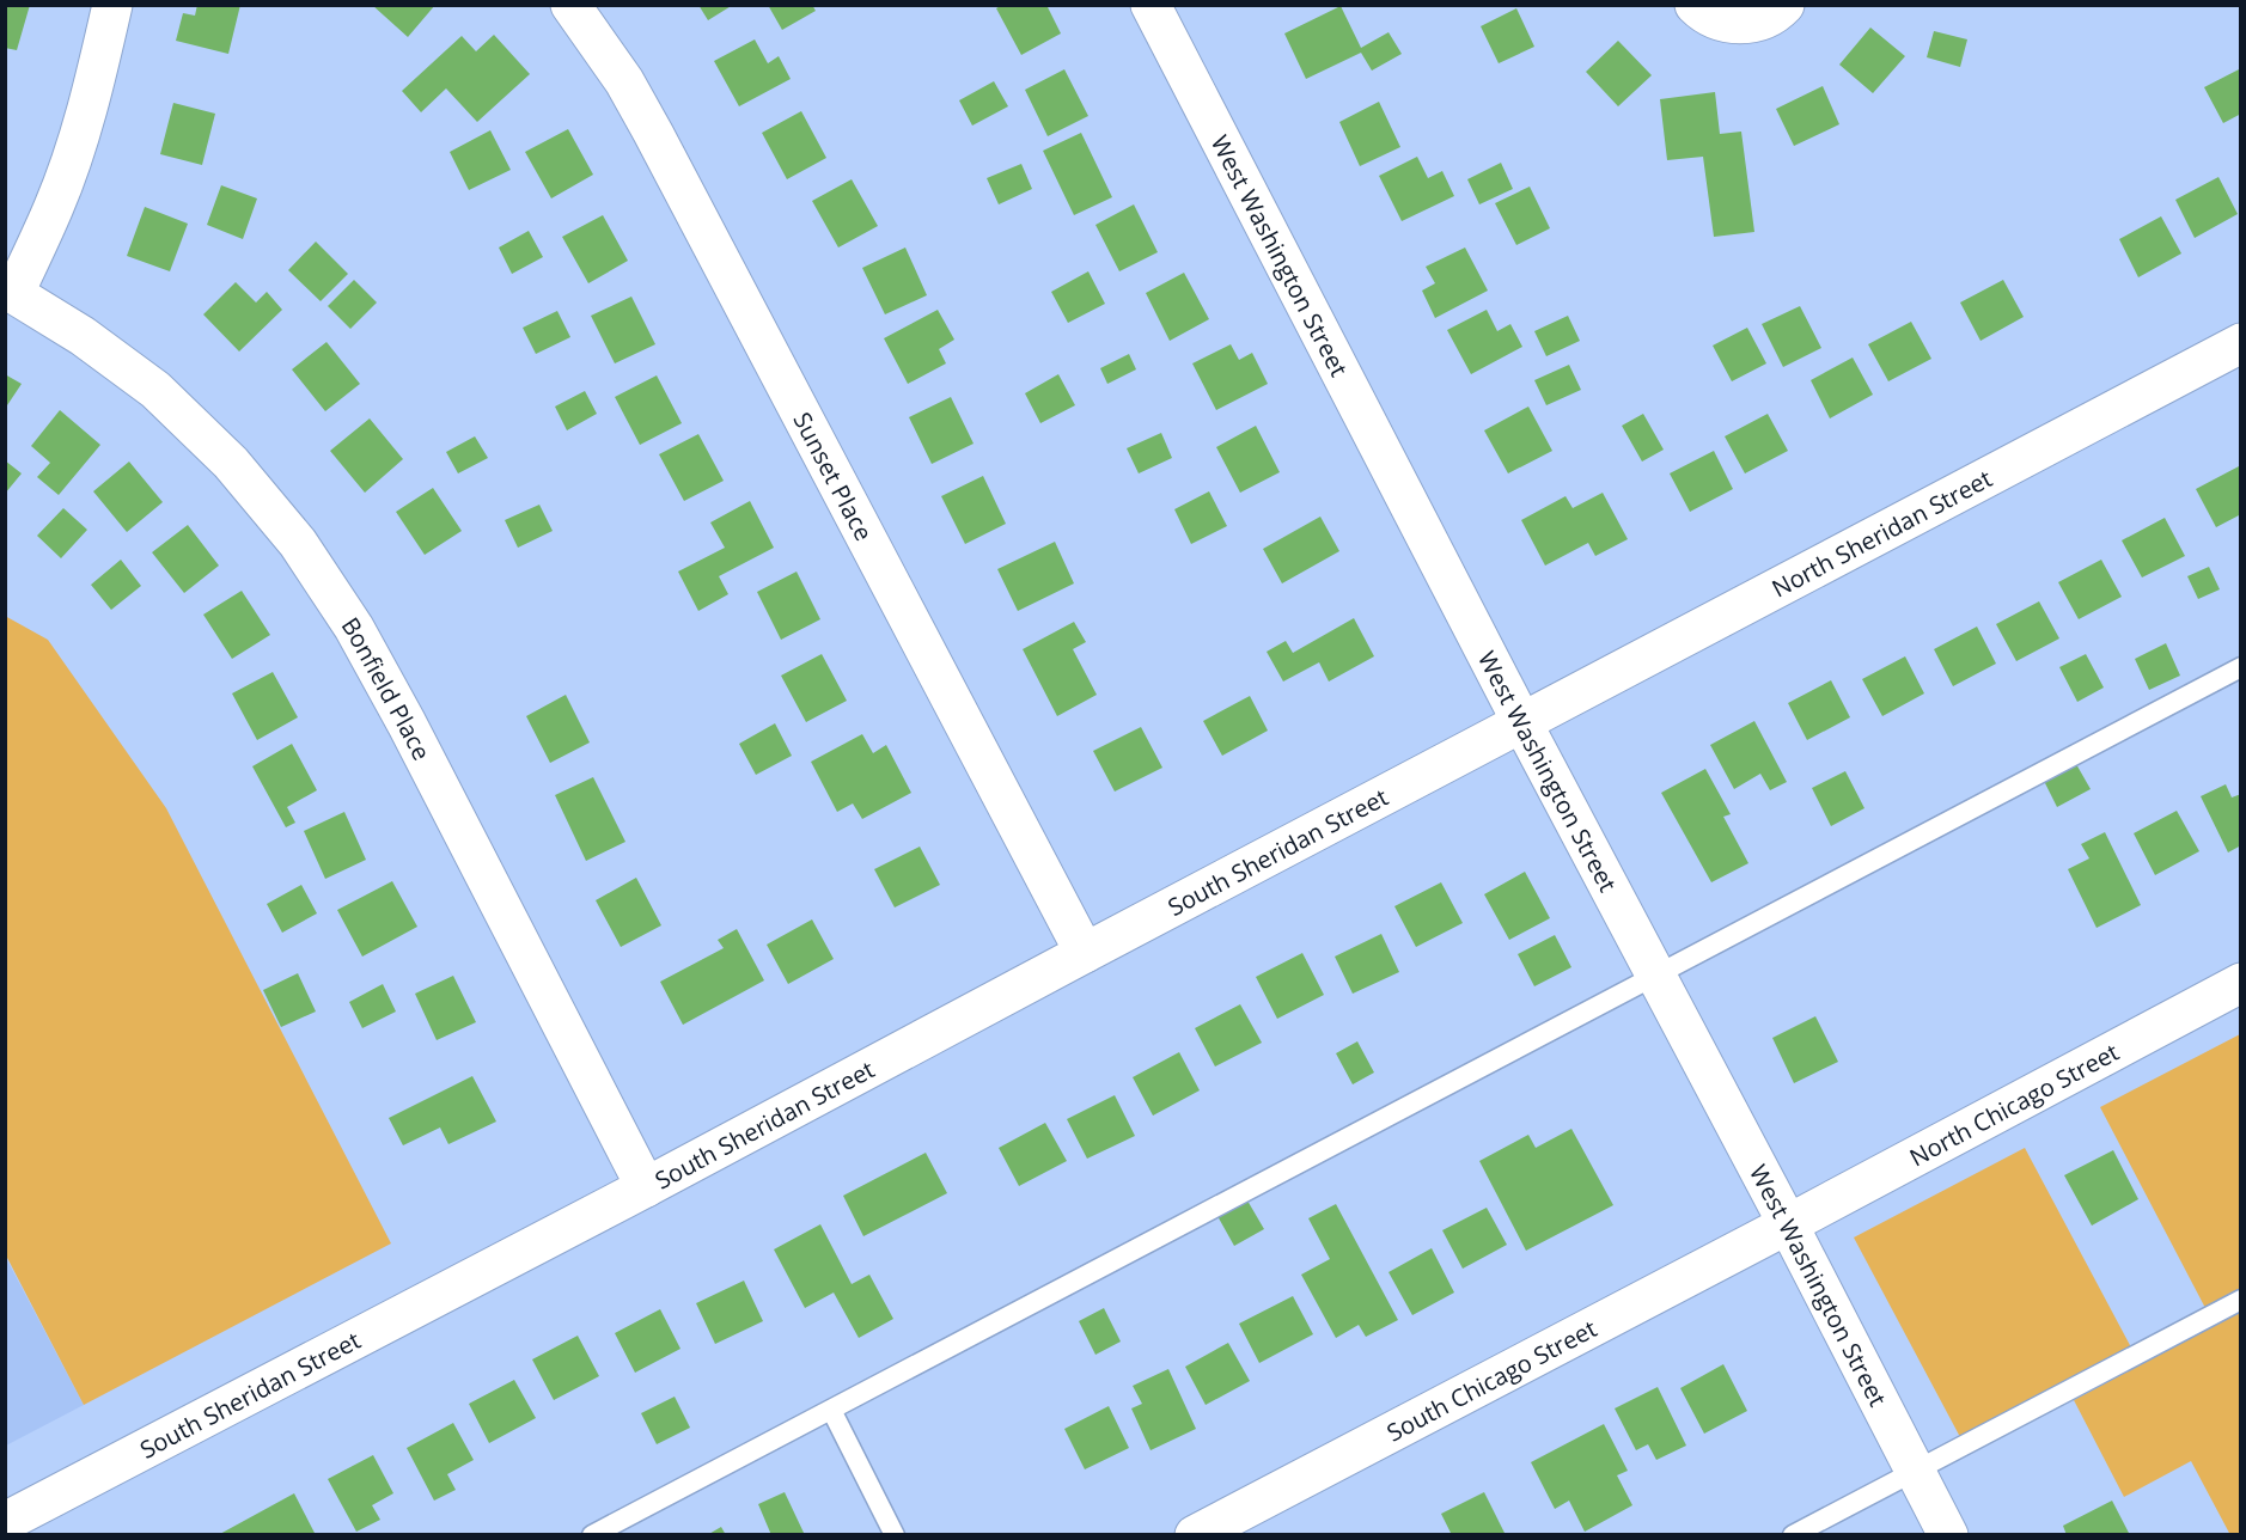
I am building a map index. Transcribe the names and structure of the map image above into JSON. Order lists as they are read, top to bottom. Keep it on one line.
{"streets":{"street":["West Washington Street","Sunset Place","North Sheridan Street","Bonfield Place","South Sheridan Street","North Chicago Street","South Chicago Street"]},"crossings":[["West Washington Street","North Sheridan Street"],["West Washington Street","South Sheridan Street"],["West Washington Street","North Chicago Street"],["West Washington Street","South Chicago Street"],["Sunset Place","South Sheridan Street"],["North Sheridan Street","South Sheridan Street"],["Bonfield Place","South Sheridan Street"],["North Chicago Street","South Chicago Street"]]}
